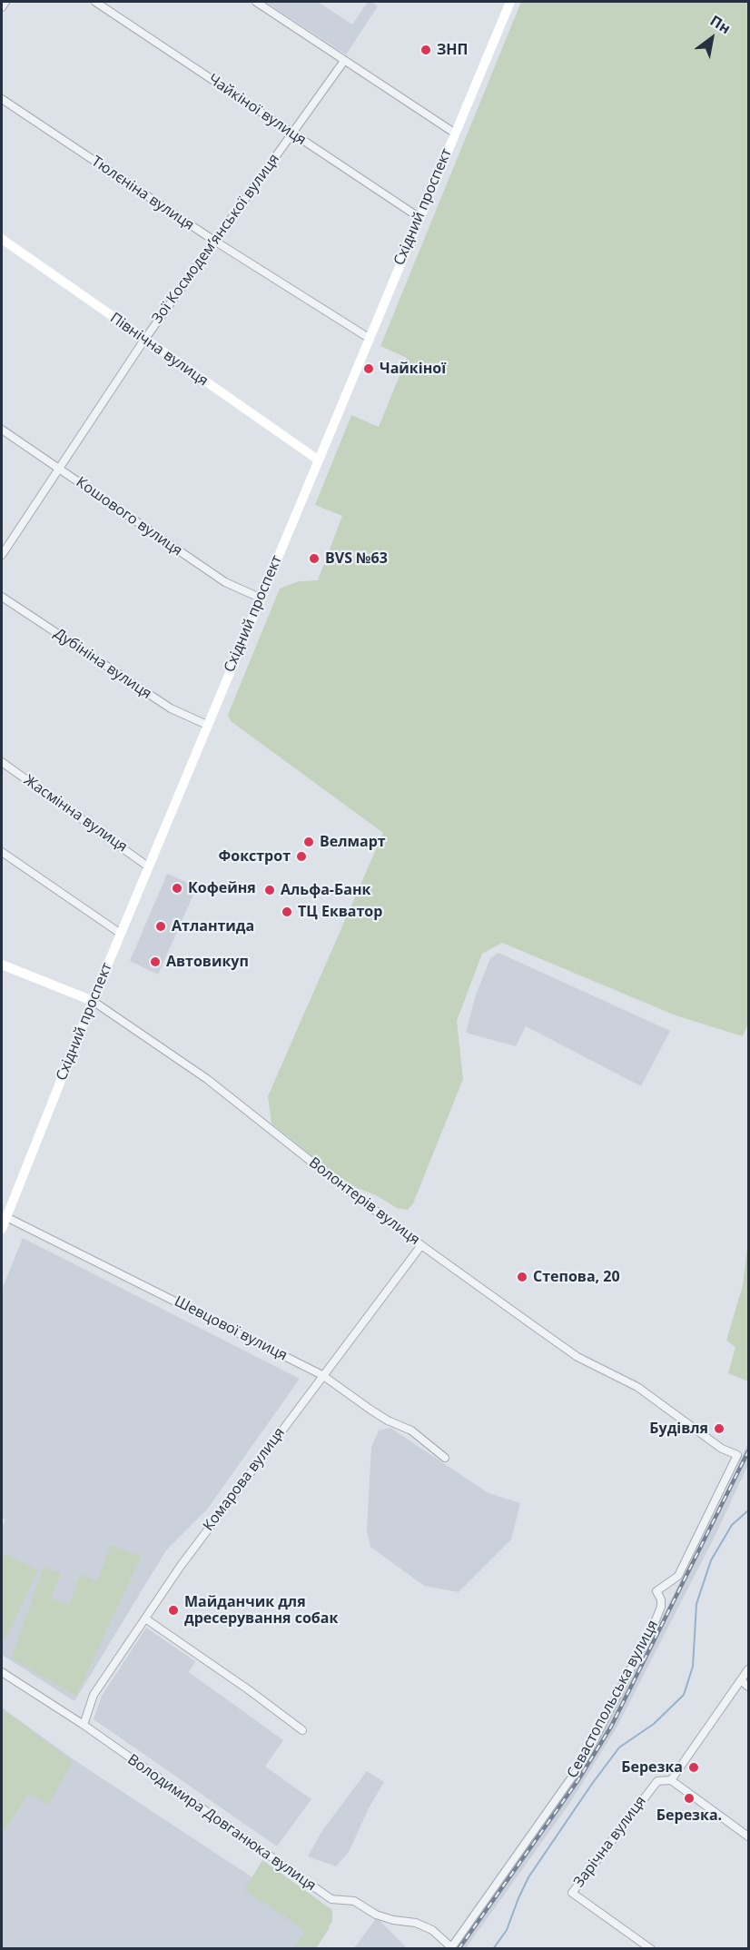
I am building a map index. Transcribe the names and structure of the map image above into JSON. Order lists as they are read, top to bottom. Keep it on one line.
{"streets":{"main road":["Східний проспект","Північна вулиця","Волонтерів вулиця"],"street":["Чайкіної вулиця","Тюлєніна вулиця","Зої Космодем’янської вулиця","Кошового вулиця","Дубініна вулиця","Жасмінна вулиця","Шевцової вулиця","Комарова вулиця","Севастопольська вулиця","Володимира Довганюка вулиця","Зарічна вулиця"]},"crossings":[["Чайкіної вулиця","Східний проспект"],["Чайкіної вулиця","Зої Космодем’янської вулиця"],["Тюлєніна вулиця","Східний проспект"],["Тюлєніна вулиця","Зої Космодем’янської вулиця"],["Східний проспект","Північна вулиця"],["Східний проспект","Кошового вулиця"],["Східний проспект","Дубініна вулиця"],["Східний проспект","Жасмінна вулиця"],["Східний проспект","Волонтерів вулиця"],["Східний проспект","Шевцової вулиця"],["Зої Космодем’янської вулиця","Північна вулиця"],["Зої Космодем’янської вулиця","Кошового вулиця"],["Волонтерів вулиця","Комарова вулиця"],["Волонтерів вулиця","Севастопольська вулиця"],["Шевцової вулиця","Комарова вулиця"],["Комарова вулиця","Володимира Довганюка вулиця"],["Севастопольська вулиця","Володимира Довганюка вулиця"]],"places":["ЗНП","Чайкіної","BVS №63","Велмарт","Фокстрот","Кофейня","Альфа-Банк","ТЦ Екватор","Атлантида","Автовикуп","Степова, 20","Будівля","Майданчик для дресерування собак","Березка","Березка."],"north":"top right"}
